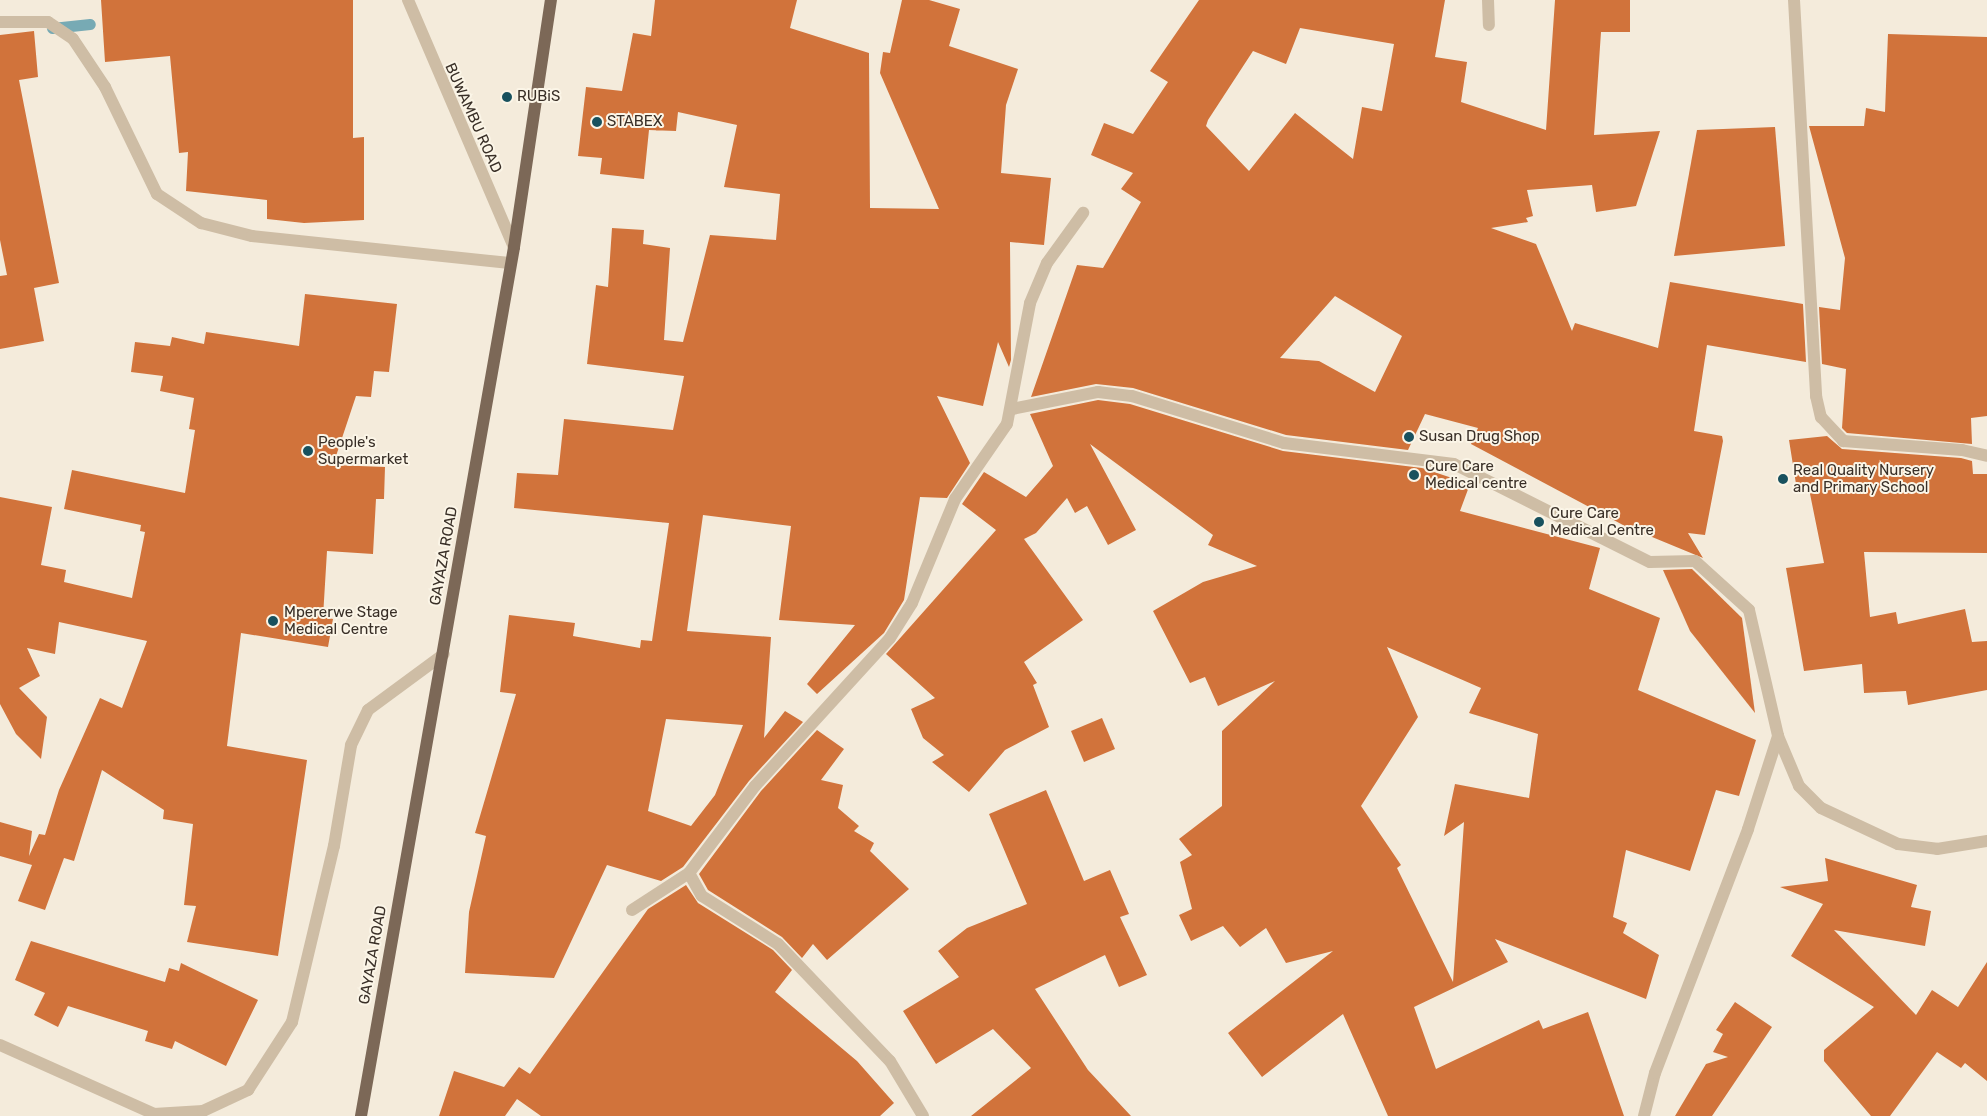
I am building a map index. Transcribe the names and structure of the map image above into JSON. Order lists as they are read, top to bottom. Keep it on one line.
{"streets":{"main road":["GAYAZA ROAD"],"street":["BUWAMBU ROAD"]},"crossings":[["BUWAMBU ROAD","GAYAZA ROAD"]],"places":["RUBiS","STABEX","Susan Drug Shop","People's Supermarket","Cure Care Medical centre","Real Quality Nursery and Primary School","Cure Care Medical Centre","Mpererwe Stage Medical Centre"]}
